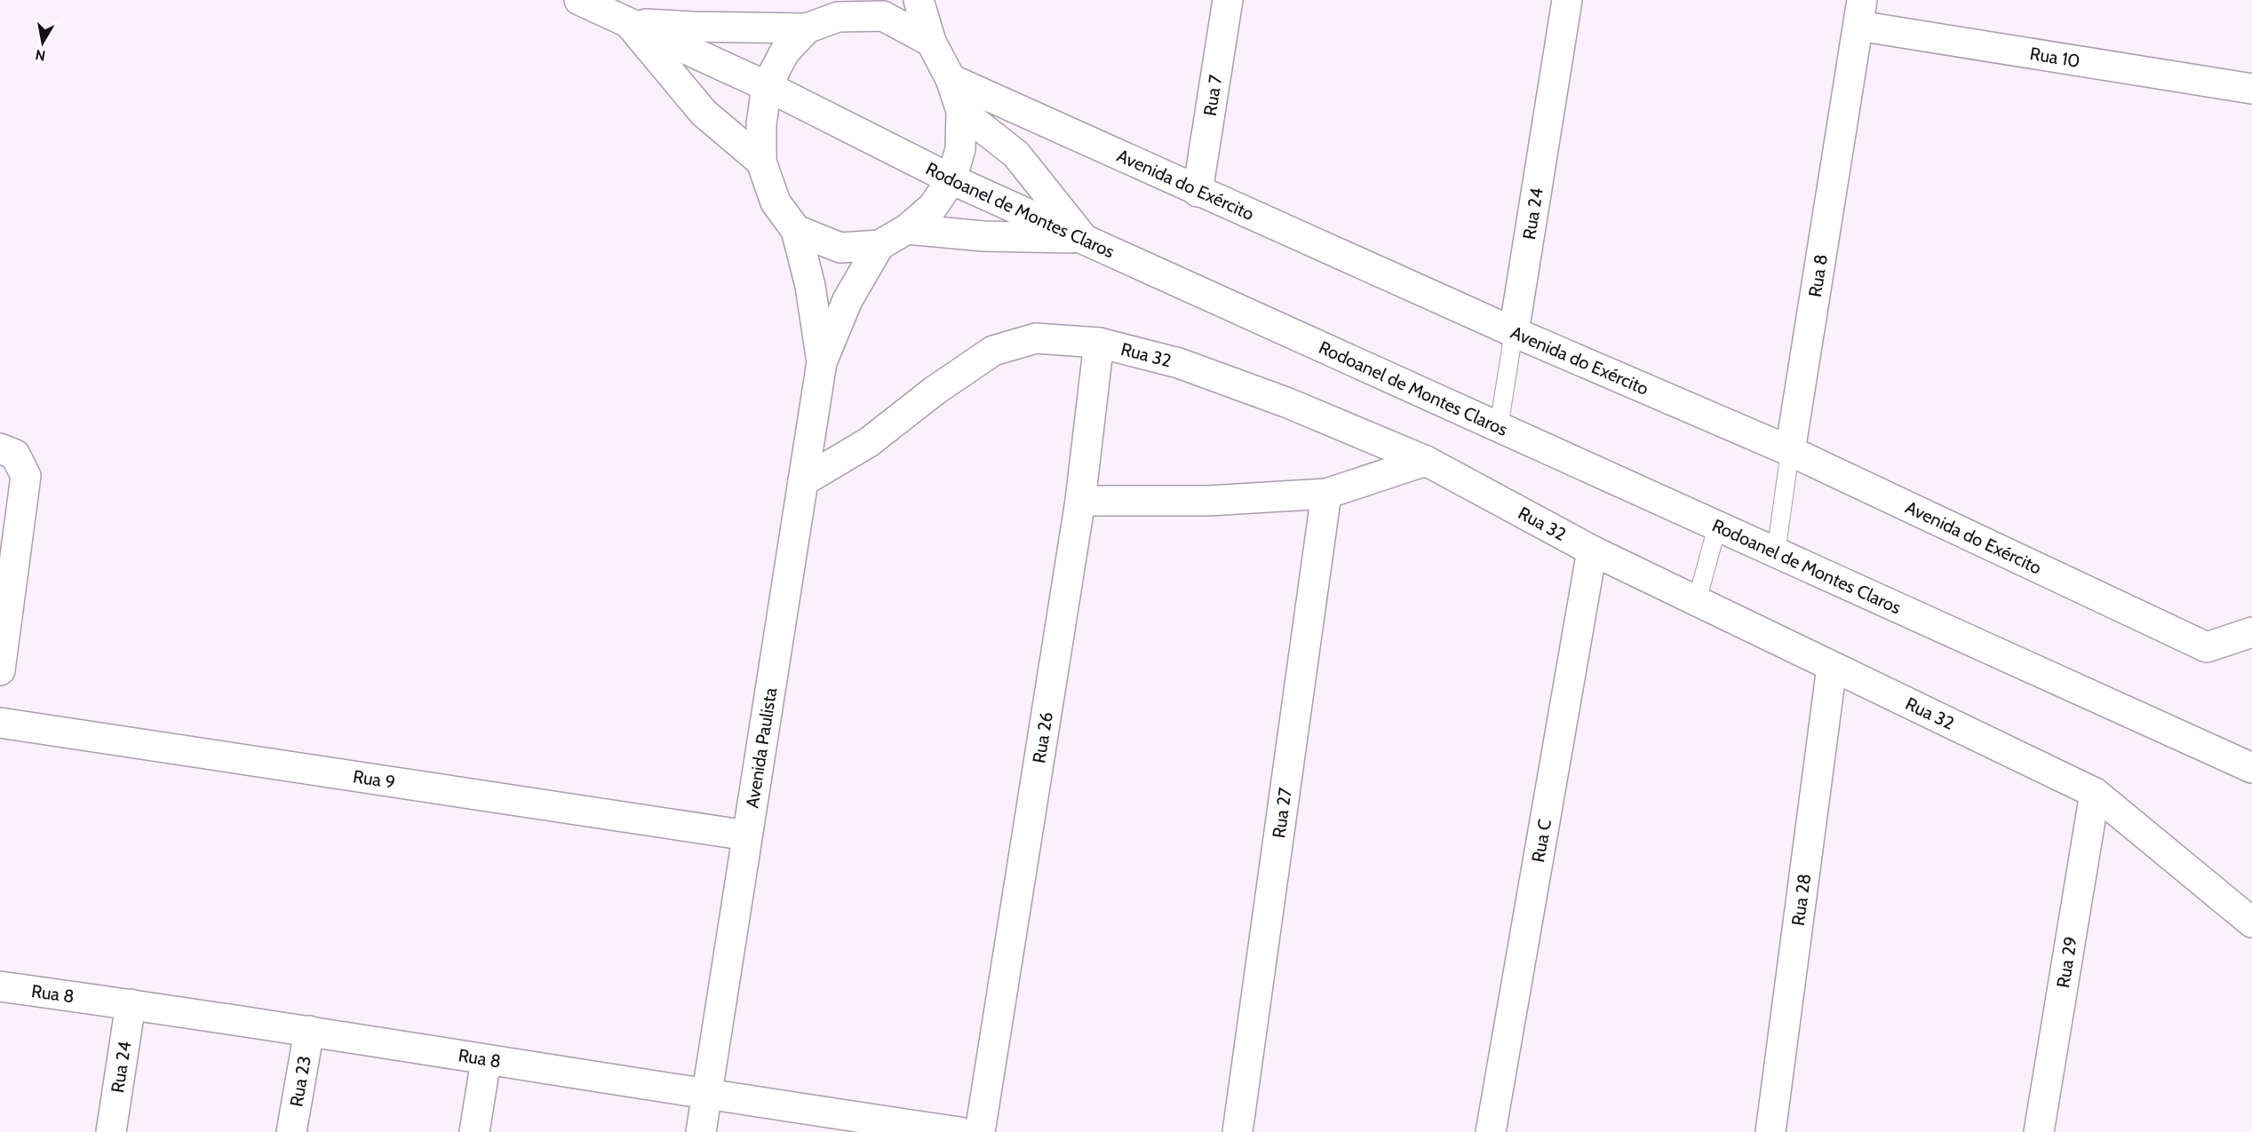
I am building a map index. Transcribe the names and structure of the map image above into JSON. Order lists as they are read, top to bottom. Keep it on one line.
{"streets":{"street":["Rua 10","Rua 7","Avenida do Exército","Rodoanel de Montes Claros","Rua 24","Rua 8","Rua 32","Rua 26","Avenida Paulista","Rua 9","Rua 27","Rua C","Rua 28","Rua 29","Rua 23"]},"crossings":[["Rua 10","Rua 8"],["Rua 7","Avenida do Exército"],["Avenida do Exército","Rua 24"],["Avenida do Exército","Rua 8"],["Rodoanel de Montes Claros","Rua 24"],["Rodoanel de Montes Claros","Rua 8"],["Rua 24","Rua 8"],["Rua 8","Avenida Paulista"],["Rua 8","Rua 23"],["Rua 32","Rua 26"],["Rua 32","Avenida Paulista"],["Rua 32","Rua C"],["Rua 32","Rua 28"],["Rua 32","Rua 29"],["Avenida Paulista","Rua 9"]],"north":"bottom"}
